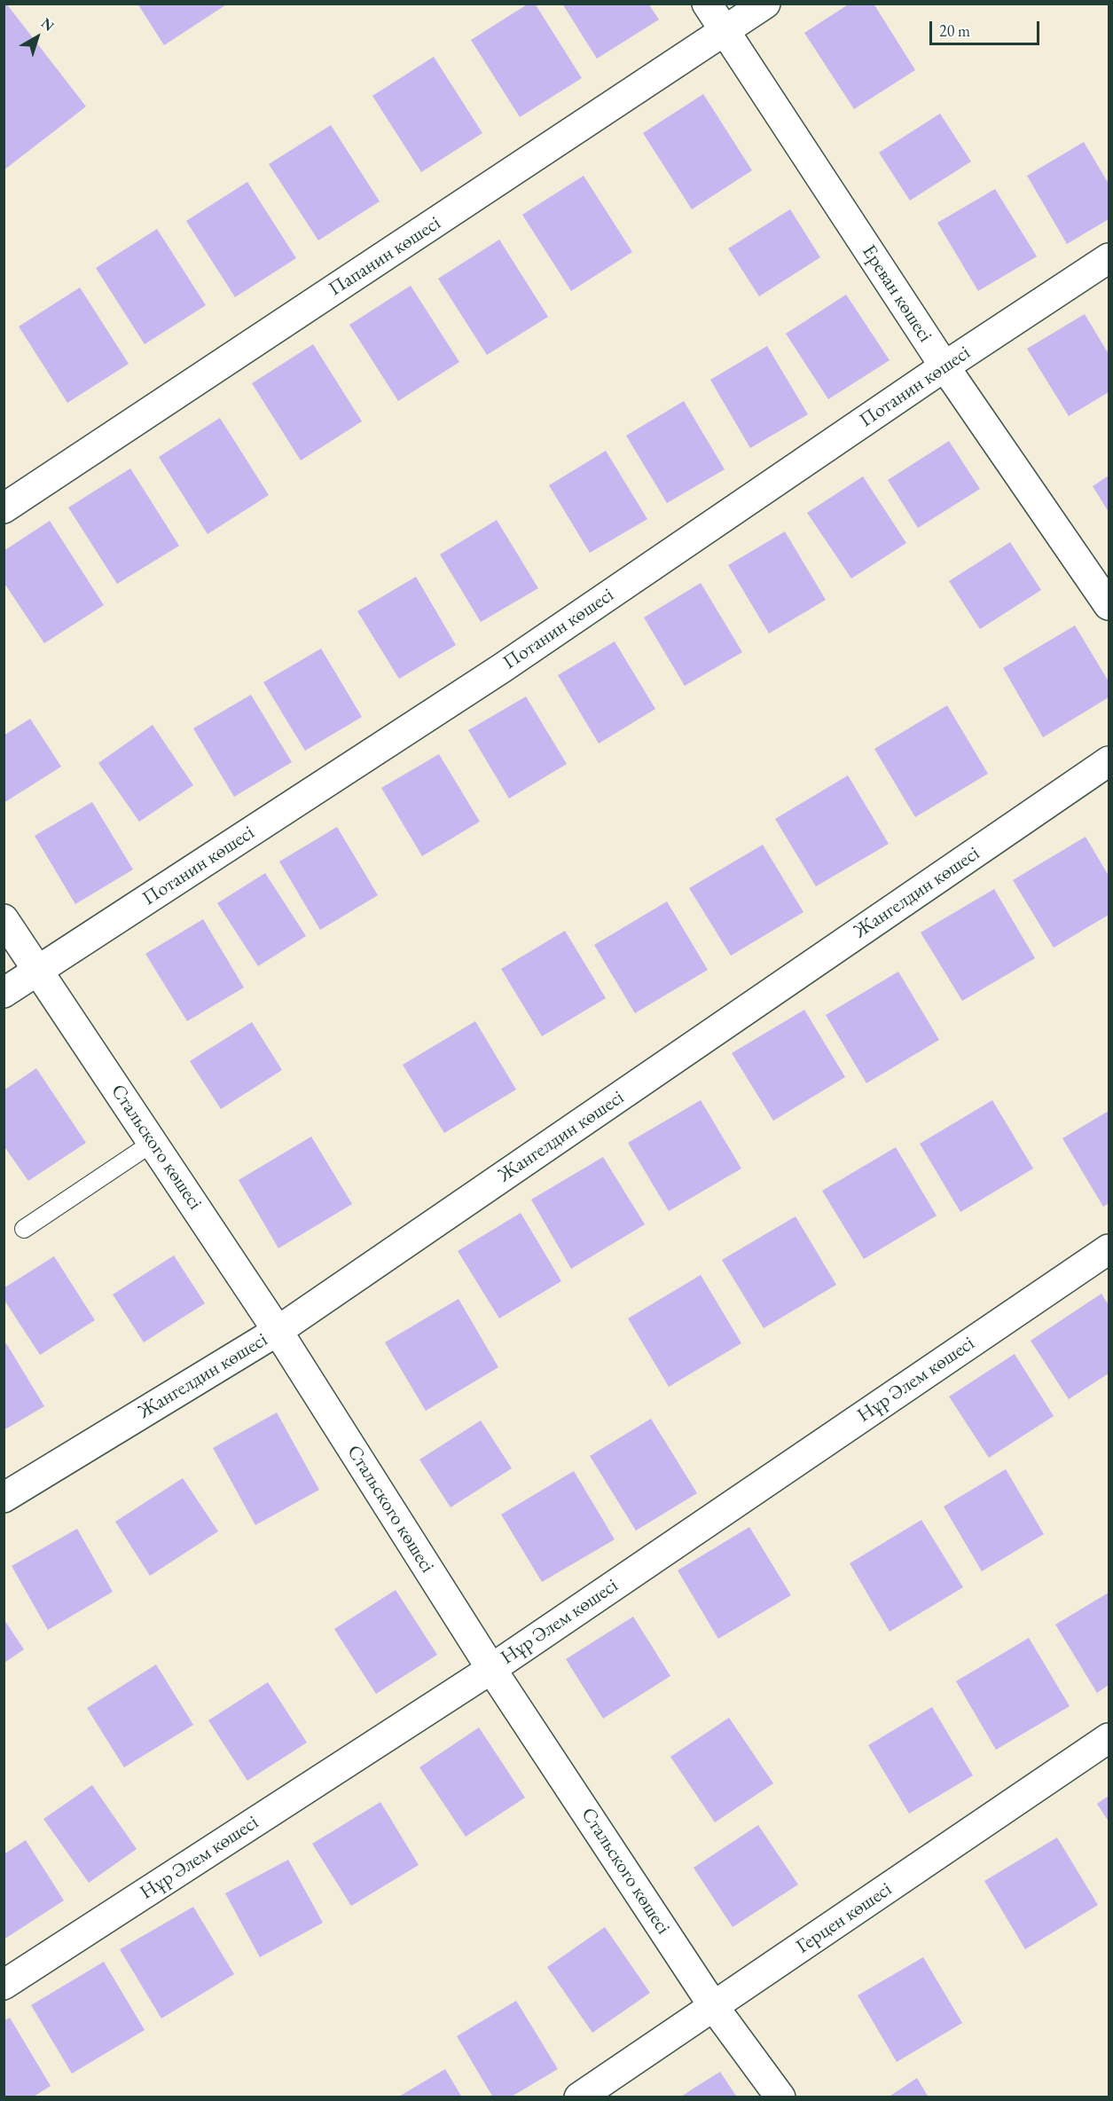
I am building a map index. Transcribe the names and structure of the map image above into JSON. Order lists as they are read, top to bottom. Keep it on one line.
{"streets":{"street":["Папанин көшесі","Ереван көшесі","Потанин көшесі","Жангелдин көшесі","Стальского көшесі","Нұр Әлем көшесі","Герцен көшесі"]},"crossings":[["Папанин көшесі","Ереван көшесі"],["Ереван көшесі","Потанин көшесі"],["Потанин көшесі","Стальского көшесі"],["Жангелдин көшесі","Стальского көшесі"],["Стальского көшесі","Нұр Әлем көшесі"],["Стальского көшесі","Герцен көшесі"]],"scale_bar":"20 m","north":"top right"}
